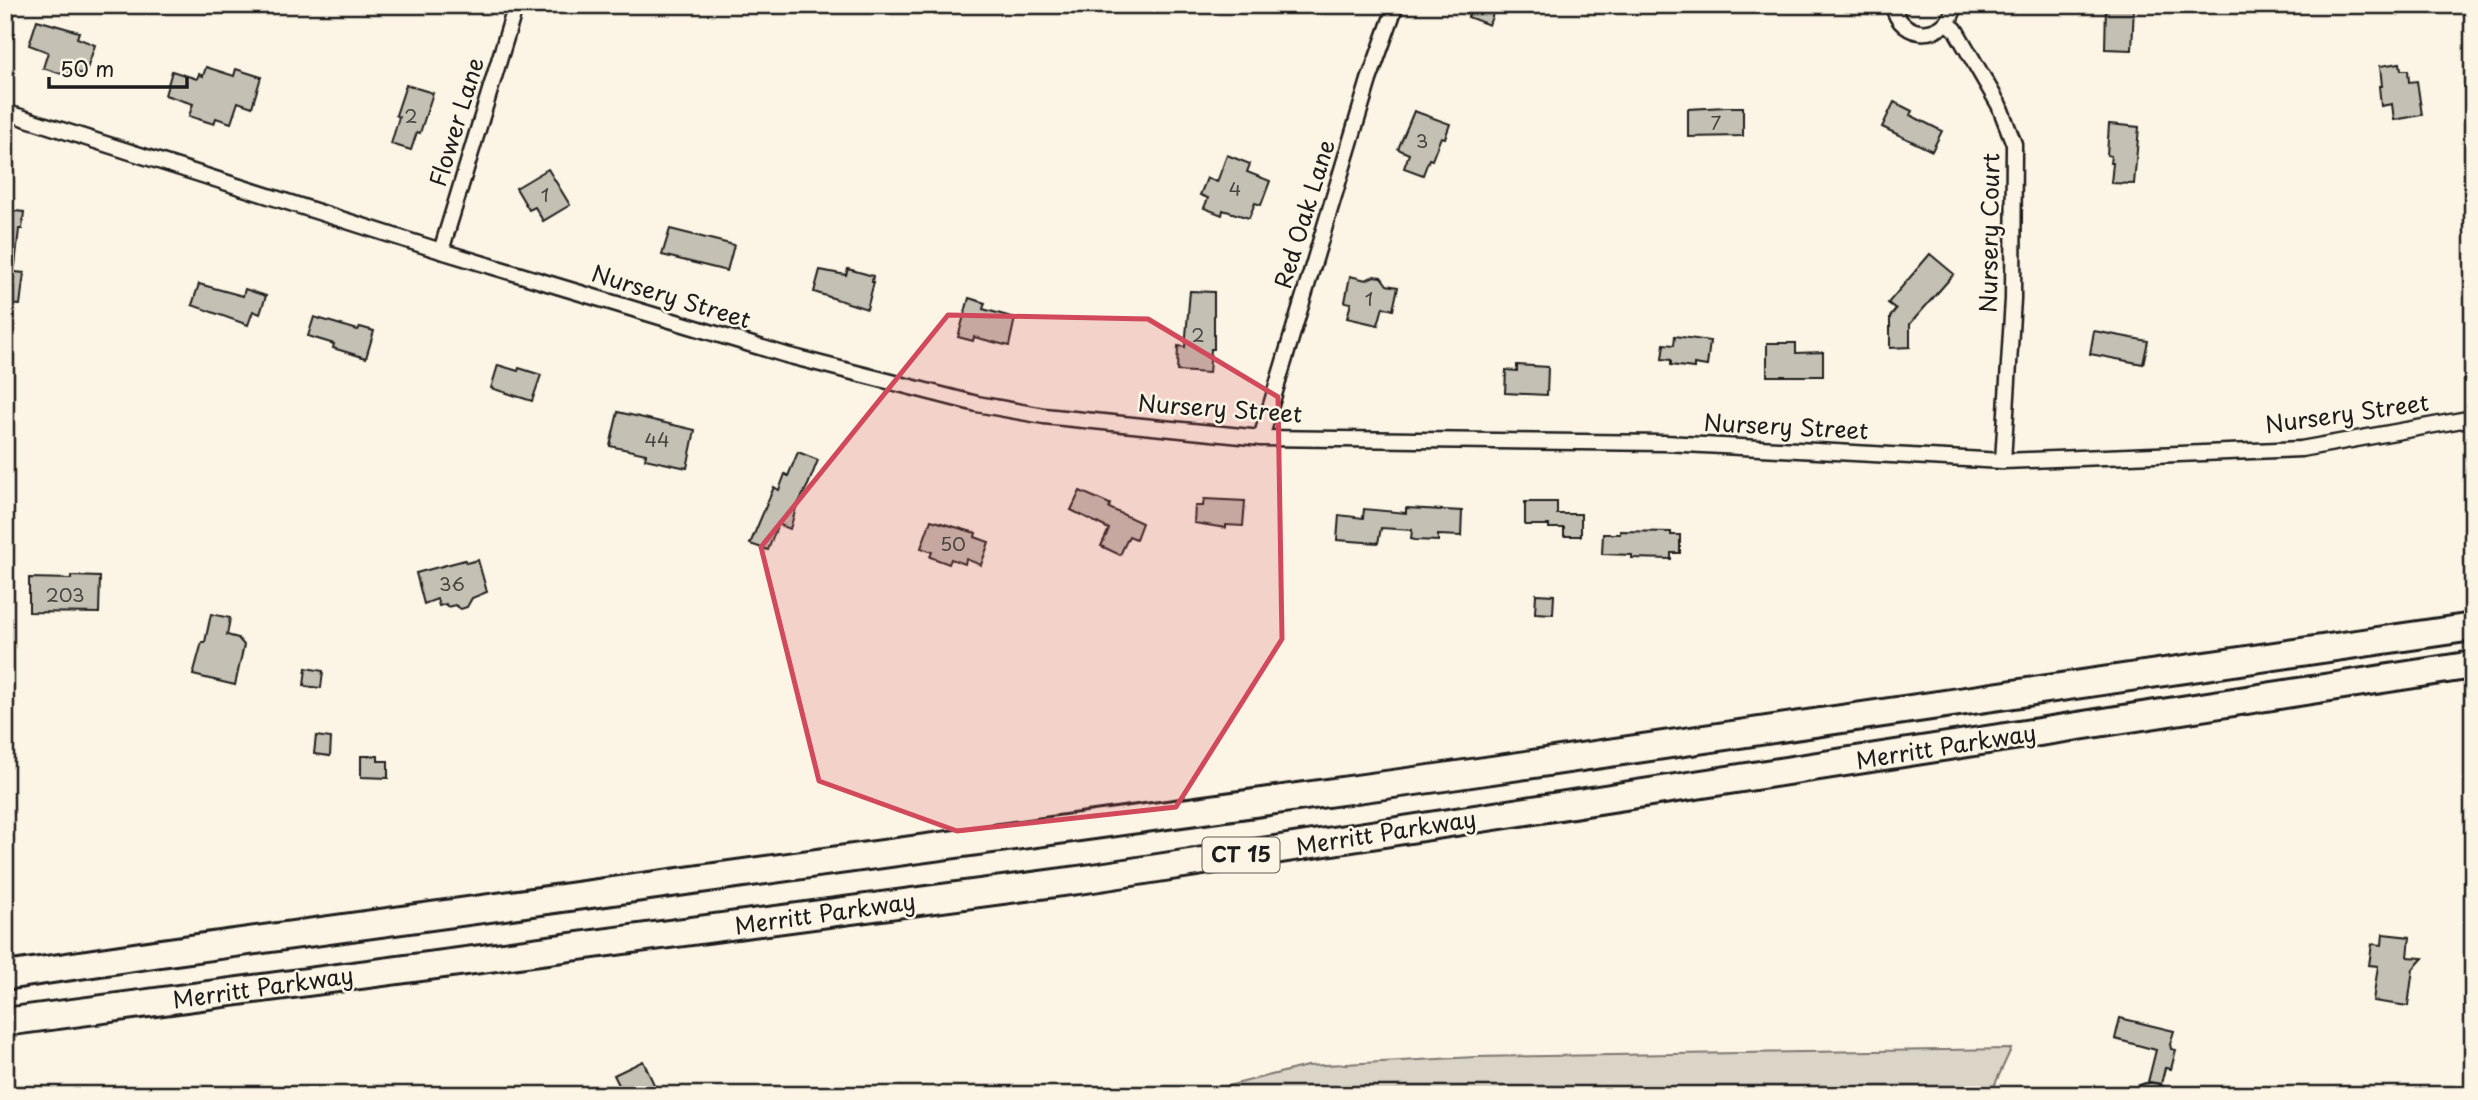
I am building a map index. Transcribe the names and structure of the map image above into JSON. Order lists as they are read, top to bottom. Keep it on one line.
{"streets":{"highway":["Merritt Parkway","CT 15"],"street":["Flower Lane","Red Oak Lane","Nursery Court","Nursery Street"]},"crossings":[["Flower Lane","Nursery Street"],["Red Oak Lane","Nursery Street"],["Nursery Court","Nursery Street"]],"house_numbers":["2","7","3","4","1","1","2","44","50","36","203"],"scale_bar":"50 m"}
